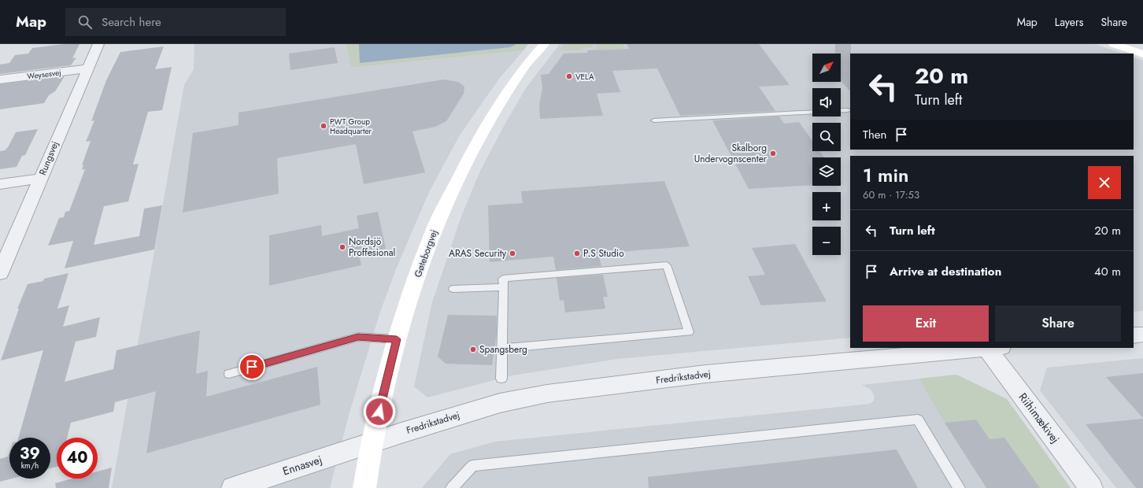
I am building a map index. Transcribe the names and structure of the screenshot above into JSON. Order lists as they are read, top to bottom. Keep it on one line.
{"streets":{"street":["Weysesvej","Rungsvej","Gøteborgvej","Fredrikstadvej","Riihimækivej","Ennasvej"]},"crossings":[["Weysesvej","Rungsvej"],["Gøteborgvej","Fredrikstadvej"],["Gøteborgvej","Ennasvej"],["Fredrikstadvej","Riihimækivej"],["Fredrikstadvej","Ennasvej"]],"places":["VELA","PWT Group Headquarter","Skalborg Undervognscenter","Nordsjö Proffesional","ARAS Security","P.S Studio","Spangsberg"],"north":"top right","page":{"header":"Map","search":"Search here","nav":["Map","Layers","Share"],"map_buttons":["+","−"],"turn":["20 m","Turn left"],"then":"Then","heading":["1 min","60 m · 17:53"],"list":[{"name":"Turn left","value":"20 m"},{"name":"Arrive at destination","value":"40 m"}],"buttons":["Exit","Share"],"speed":"39 km/h","limit":"40"}}
